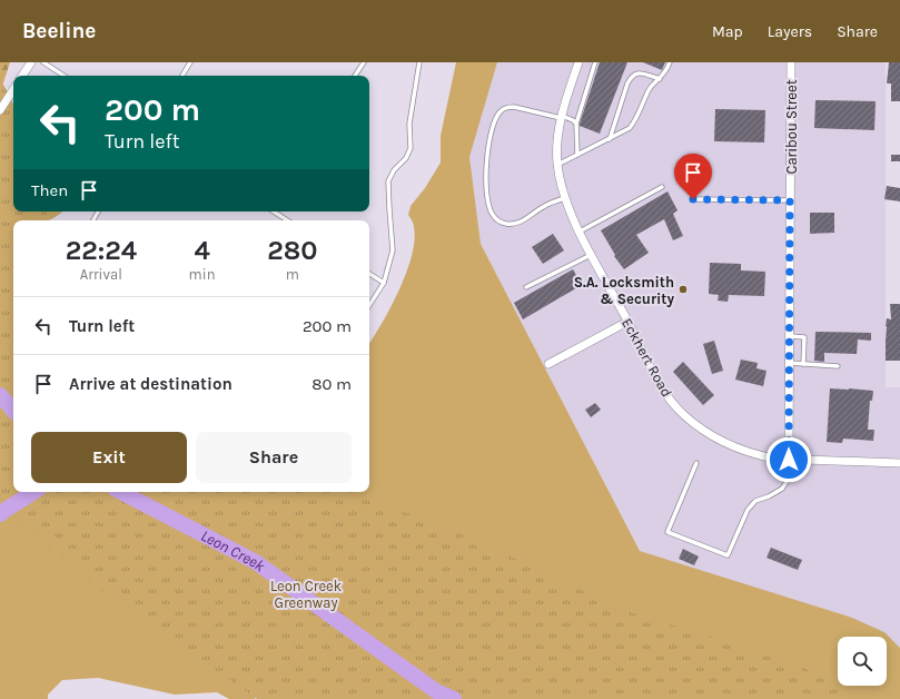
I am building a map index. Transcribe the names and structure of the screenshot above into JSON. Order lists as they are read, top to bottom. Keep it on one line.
{"streets":{"street":["Caribou Street","Eckhert Road"]},"crossings":[["Caribou Street","Eckhert Road"]],"water":["Leon Creek"],"parks":["Leon Creek Greenway"],"places":["S.A. Locksmith & Security"],"page":{"header":"Beeline","nav":["Map","Layers","Share"],"turn":["200 m","Turn left"],"then":"Then","eta":["22:24","Arrival","4","min","280","m"],"list":[{"name":"Turn left","value":"200 m"},{"name":"Arrive at destination","value":"80 m"}],"buttons":["Exit","Share"]}}
